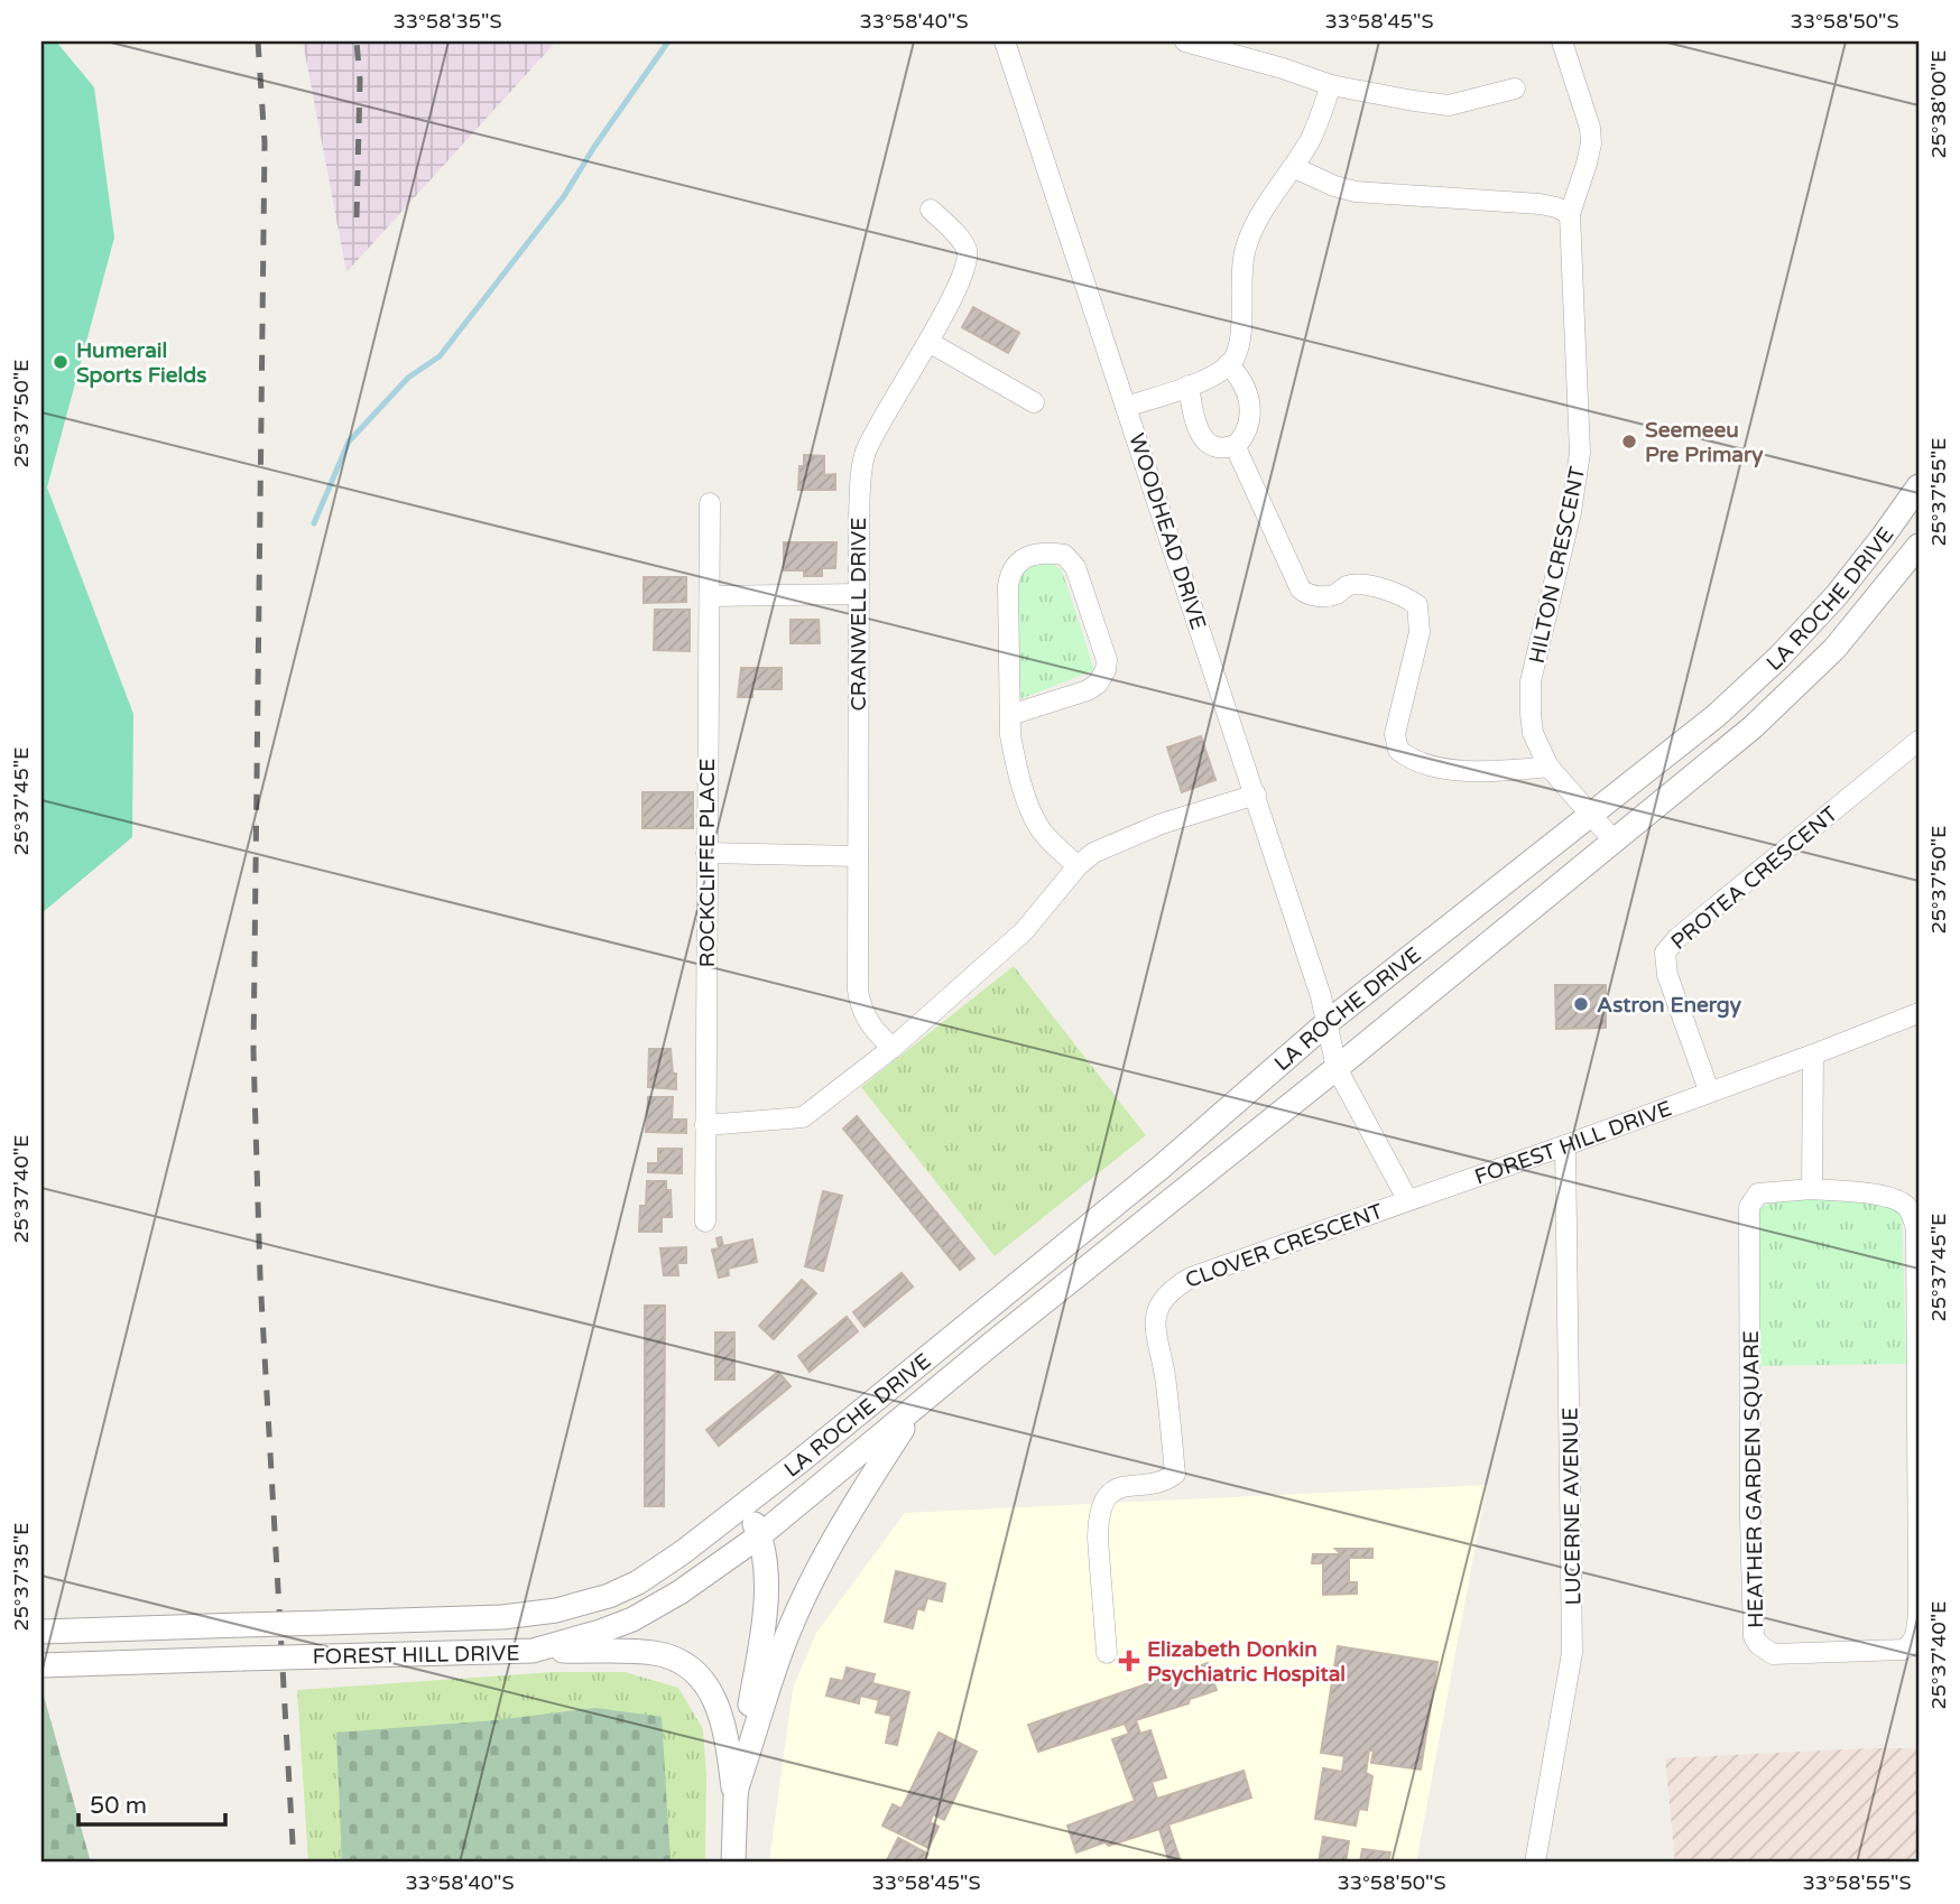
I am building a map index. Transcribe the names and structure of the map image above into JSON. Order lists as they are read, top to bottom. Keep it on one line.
{"streets":{"street":["WOODHEAD DRIVE","HILTON CRESCENT","LA ROCHE DRIVE","CRANWELL DRIVE","ROCKCLIFFE PLACE","PROTEA CRESCENT","FOREST HILL DRIVE","CLOVER CRESCENT","HEATHER GARDEN SQUARE","LUCERNE AVENUE"]},"crossings":[["WOODHEAD DRIVE","LA ROCHE DRIVE"],["HILTON CRESCENT","LA ROCHE DRIVE"],["LA ROCHE DRIVE","FOREST HILL DRIVE"],["PROTEA CRESCENT","FOREST HILL DRIVE"],["FOREST HILL DRIVE","CLOVER CRESCENT"],["FOREST HILL DRIVE","LUCERNE AVENUE"]],"places":{"other":["Humerail Sports Fields","Seemeeu Pre Primary","Astron Energy"],"health":["Elizabeth Donkin Psychiatric Hospital"]},"scale_bar":"50 m","coordinates":["33°58'35\"S","33°58'40\"S","33°58'45\"S","33°58'50\"S","25°38'00\"E","25°37'50\"E","25°37'55\"E","25°37'45\"E","25°37'40\"E","25°37'35\"E","33°58'55\"S"]}
